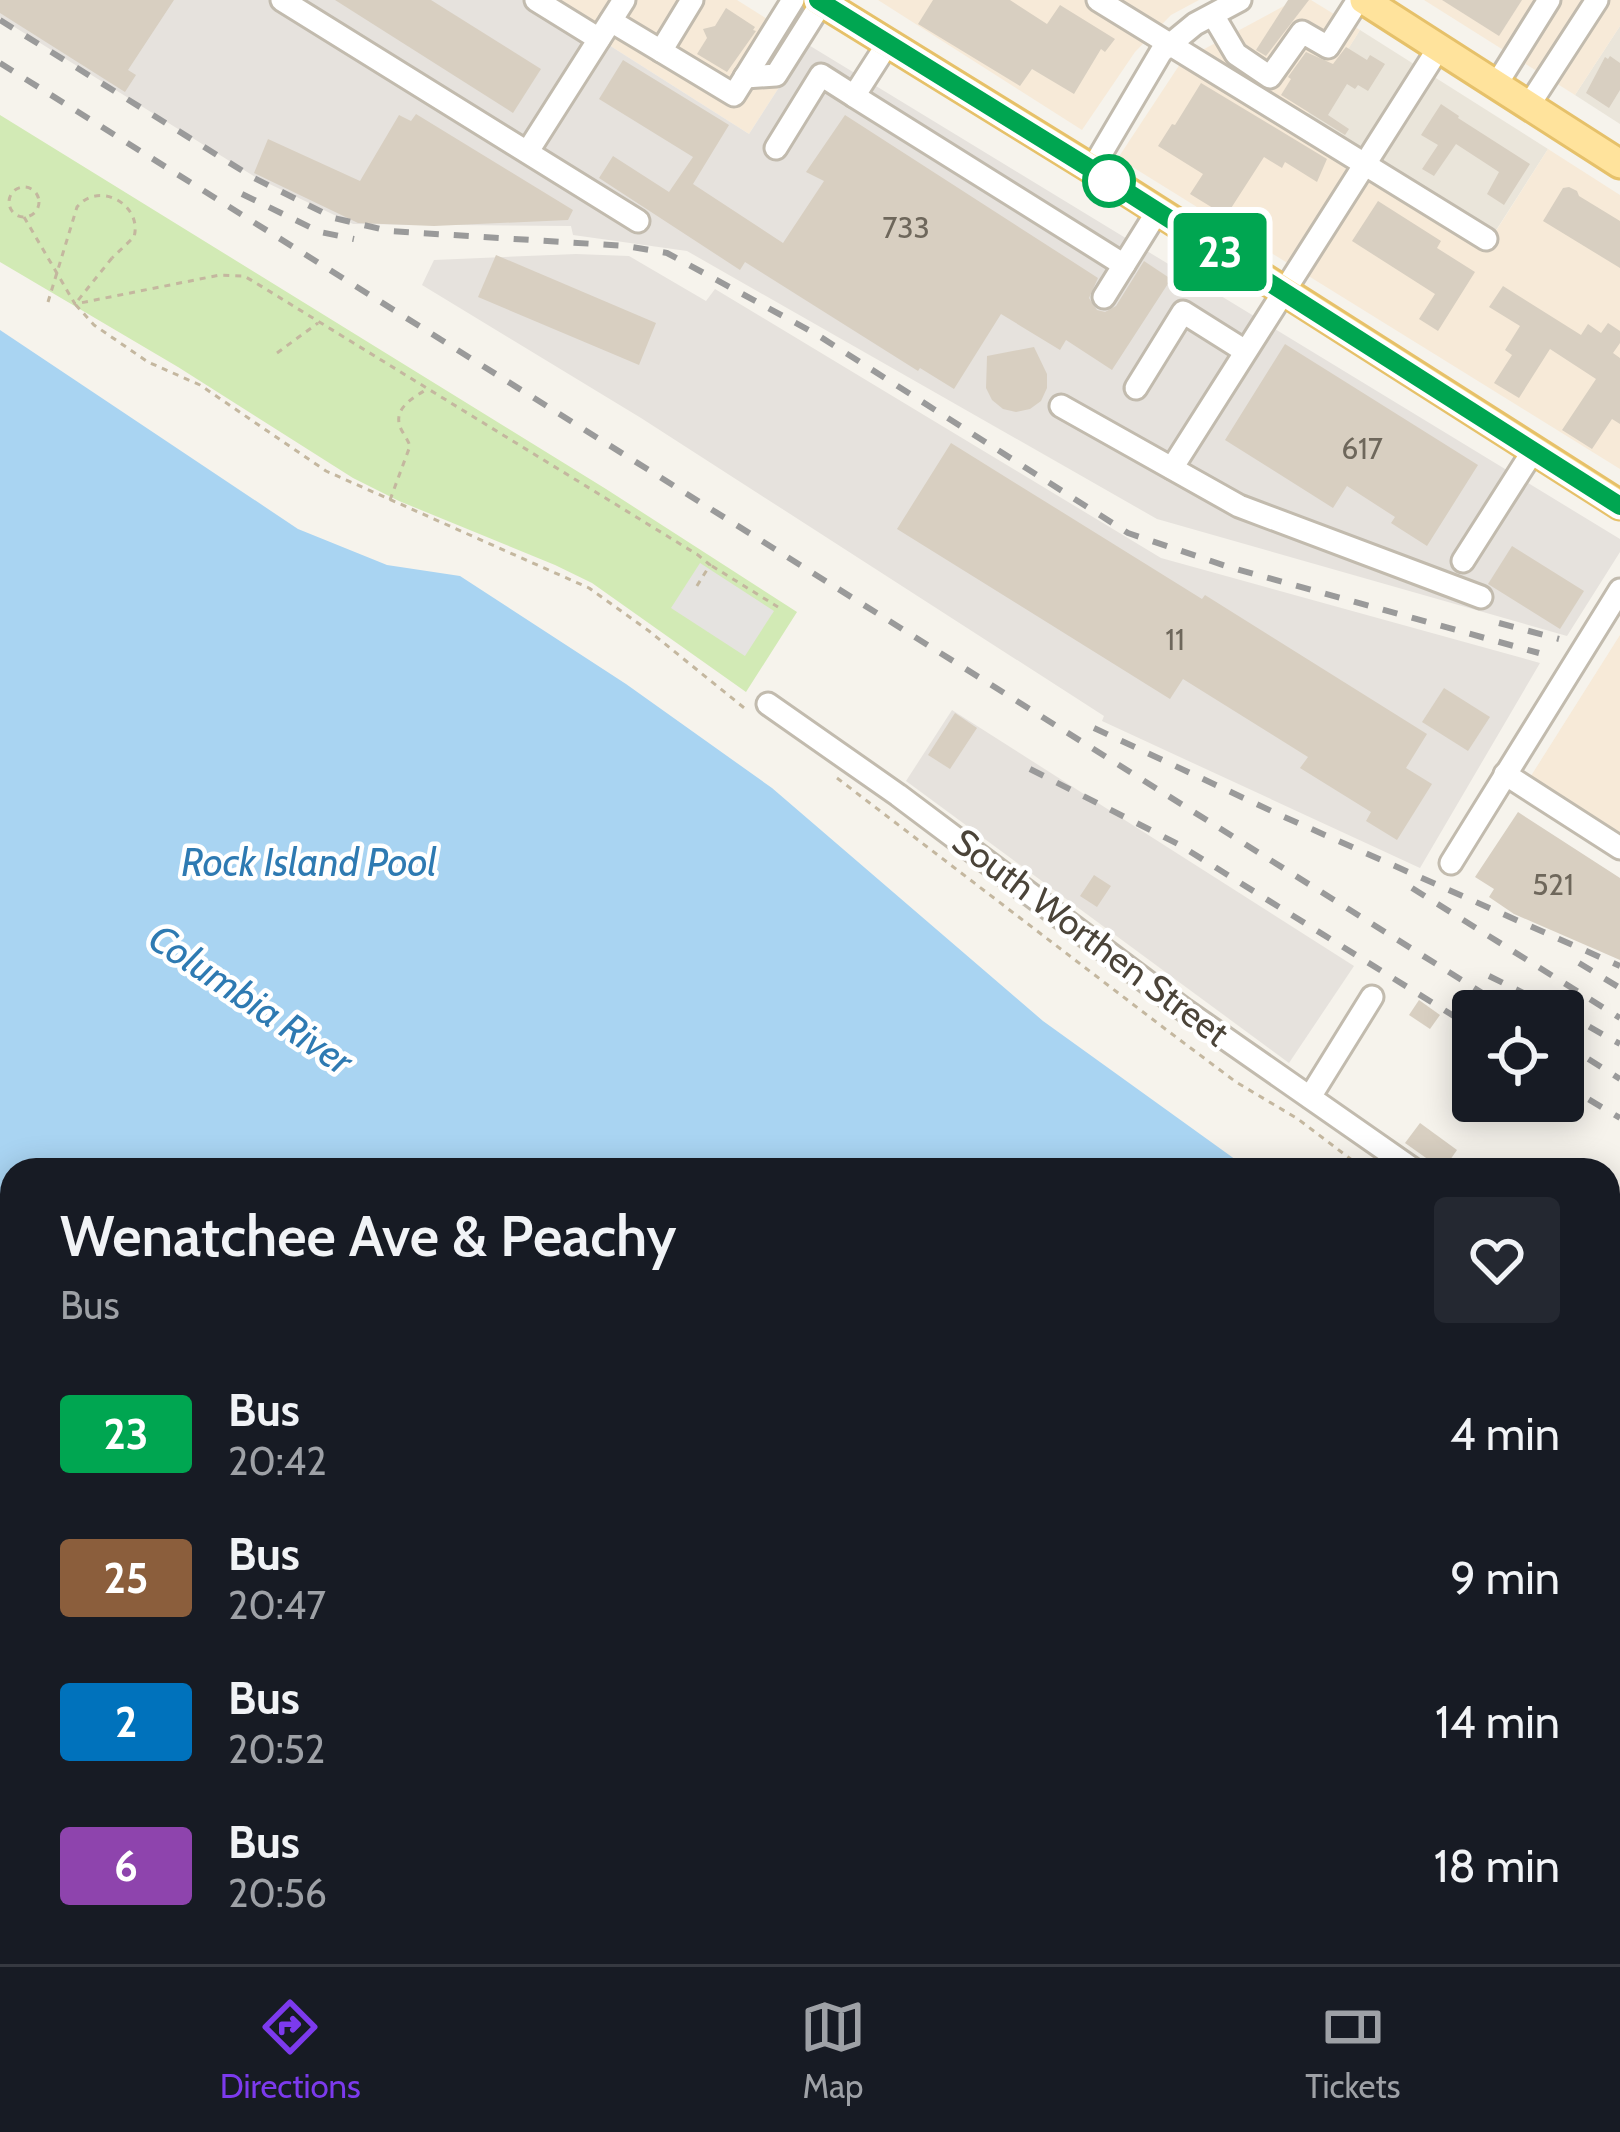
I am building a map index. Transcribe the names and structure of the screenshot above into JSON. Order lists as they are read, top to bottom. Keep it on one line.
{"streets":{"street":["South Worthen Street"]},"water":["Rock Island Pool","Columbia River"],"lines":["bus line 23"],"house_numbers":["733","617","11","521"],"page":{"on_map":"23","heading":["Wenatchee Ave & Peachy","Bus"],"list":[{"mark":"23","name":"Bus","note":"20:42","value":"4 min"},{"mark":"25","name":"Bus","note":"20:47","value":"9 min"},{"mark":"2","name":"Bus","note":"20:52","value":"14 min"},{"mark":"6","name":"Bus","note":"20:56","value":"18 min"}],"tabs":["Directions","Map","Tickets"]}}
